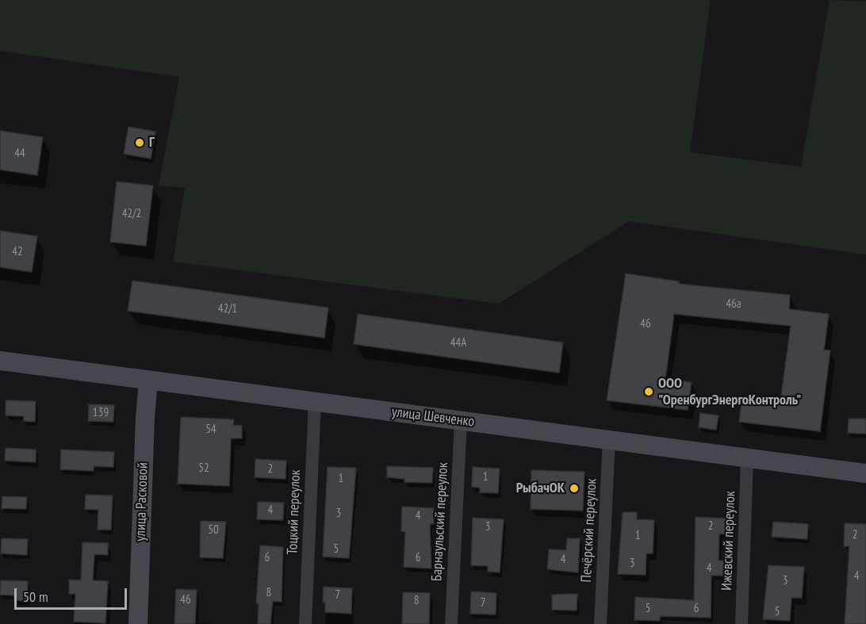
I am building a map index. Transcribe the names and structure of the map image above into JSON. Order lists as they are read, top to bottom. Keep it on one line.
{"streets":{"main road":["улица Шевченко","улица Расковой"],"street":["Тоцкий переулок","Барнаульский переулок","Печёрский переулок","Ижевский переулок"]},"crossings":[["улица Шевченко","улица Расковой"],["улица Шевченко","Тоцкий переулок"],["улица Шевченко","Барнаульский переулок"],["улица Шевченко","Печёрский переулок"],["улица Шевченко","Ижевский переулок"]],"places":["Г","ООО \"ОренбургЭнергоКонтроль\"","РыбачОК"],"house_numbers":["44","42/2","42","46а","42/1","46","44А","139","54","52","2","1","1","4","3","4","2","3","50","2","1","5","6","6","4","3","4","4","3","8","7","46","8","7","5","6","5"],"scale_bar":"50 m"}
